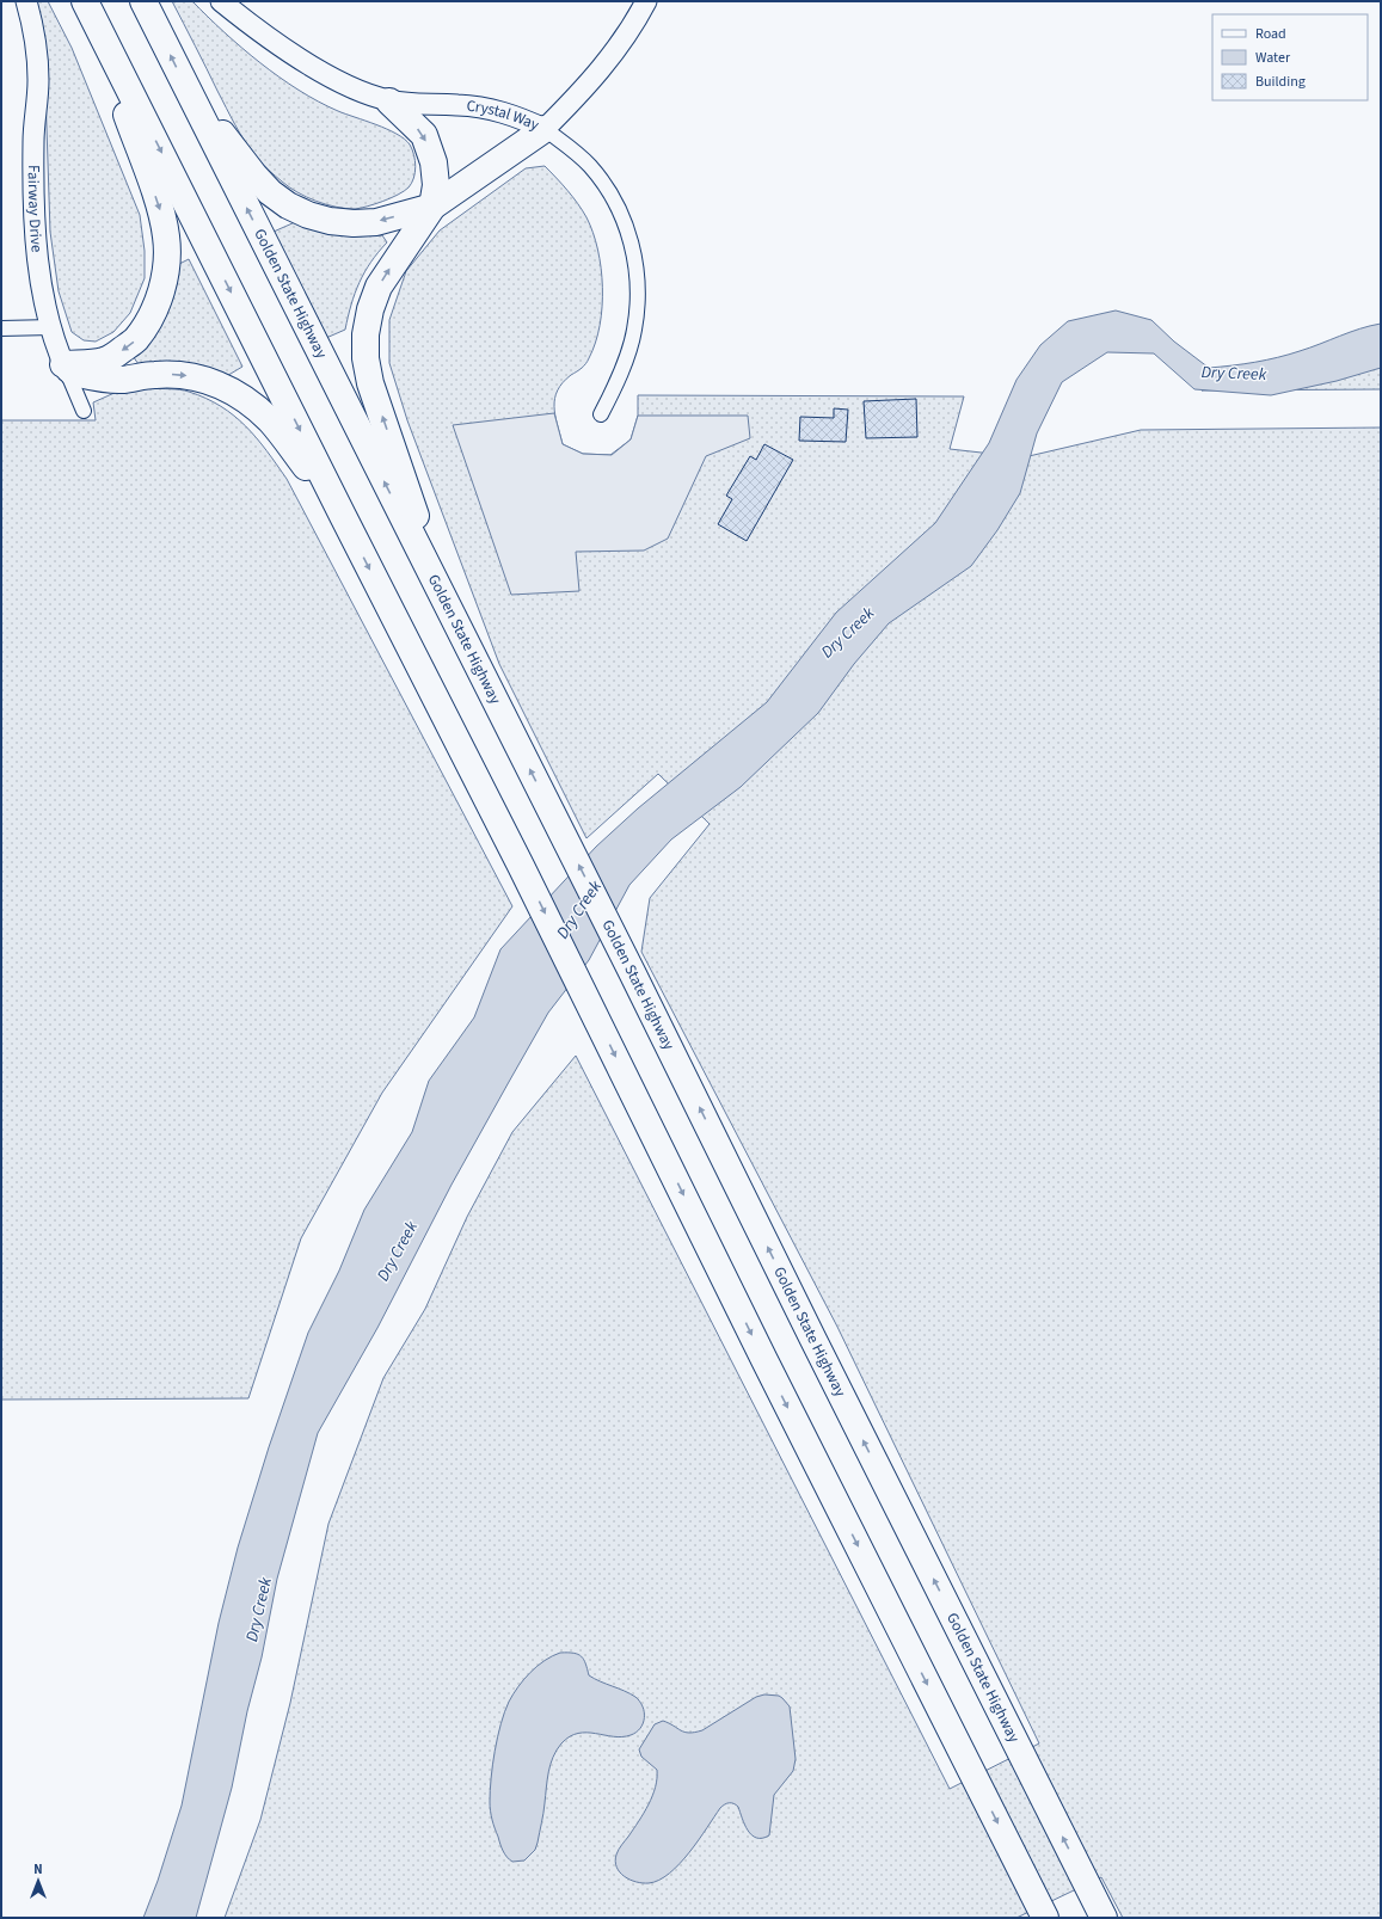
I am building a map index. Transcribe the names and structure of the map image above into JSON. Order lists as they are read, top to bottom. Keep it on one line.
{"streets":{"highway":["Golden State Highway"],"street":["Crystal Way","Fairway Drive"]},"water":["Dry Creek"],"legend":["Road","Water","Building"],"north":"top"}
